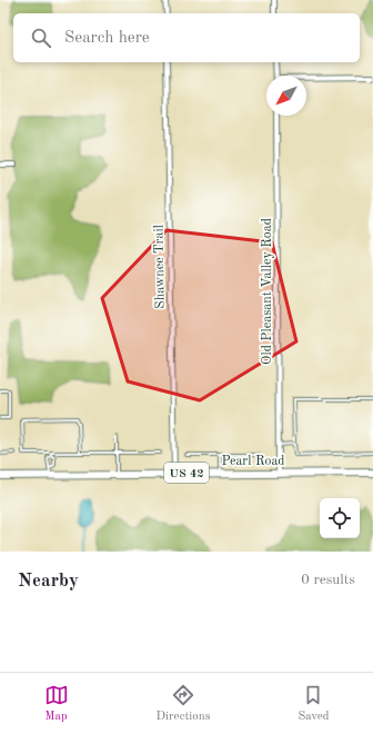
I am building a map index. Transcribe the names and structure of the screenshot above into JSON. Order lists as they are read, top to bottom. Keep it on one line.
{"streets":{"main road":["Pearl Road","US 42"],"street":["Shawnee Trail","Old Pleasant Valley Road"]},"crossings":[["Shawnee Trail","Pearl Road"],["Old Pleasant Valley Road","Pearl Road"]],"north":"bottom left","page":{"search":"Search here","heading":["Nearby","0 results"],"nav":["Map","Directions","Saved"]}}
